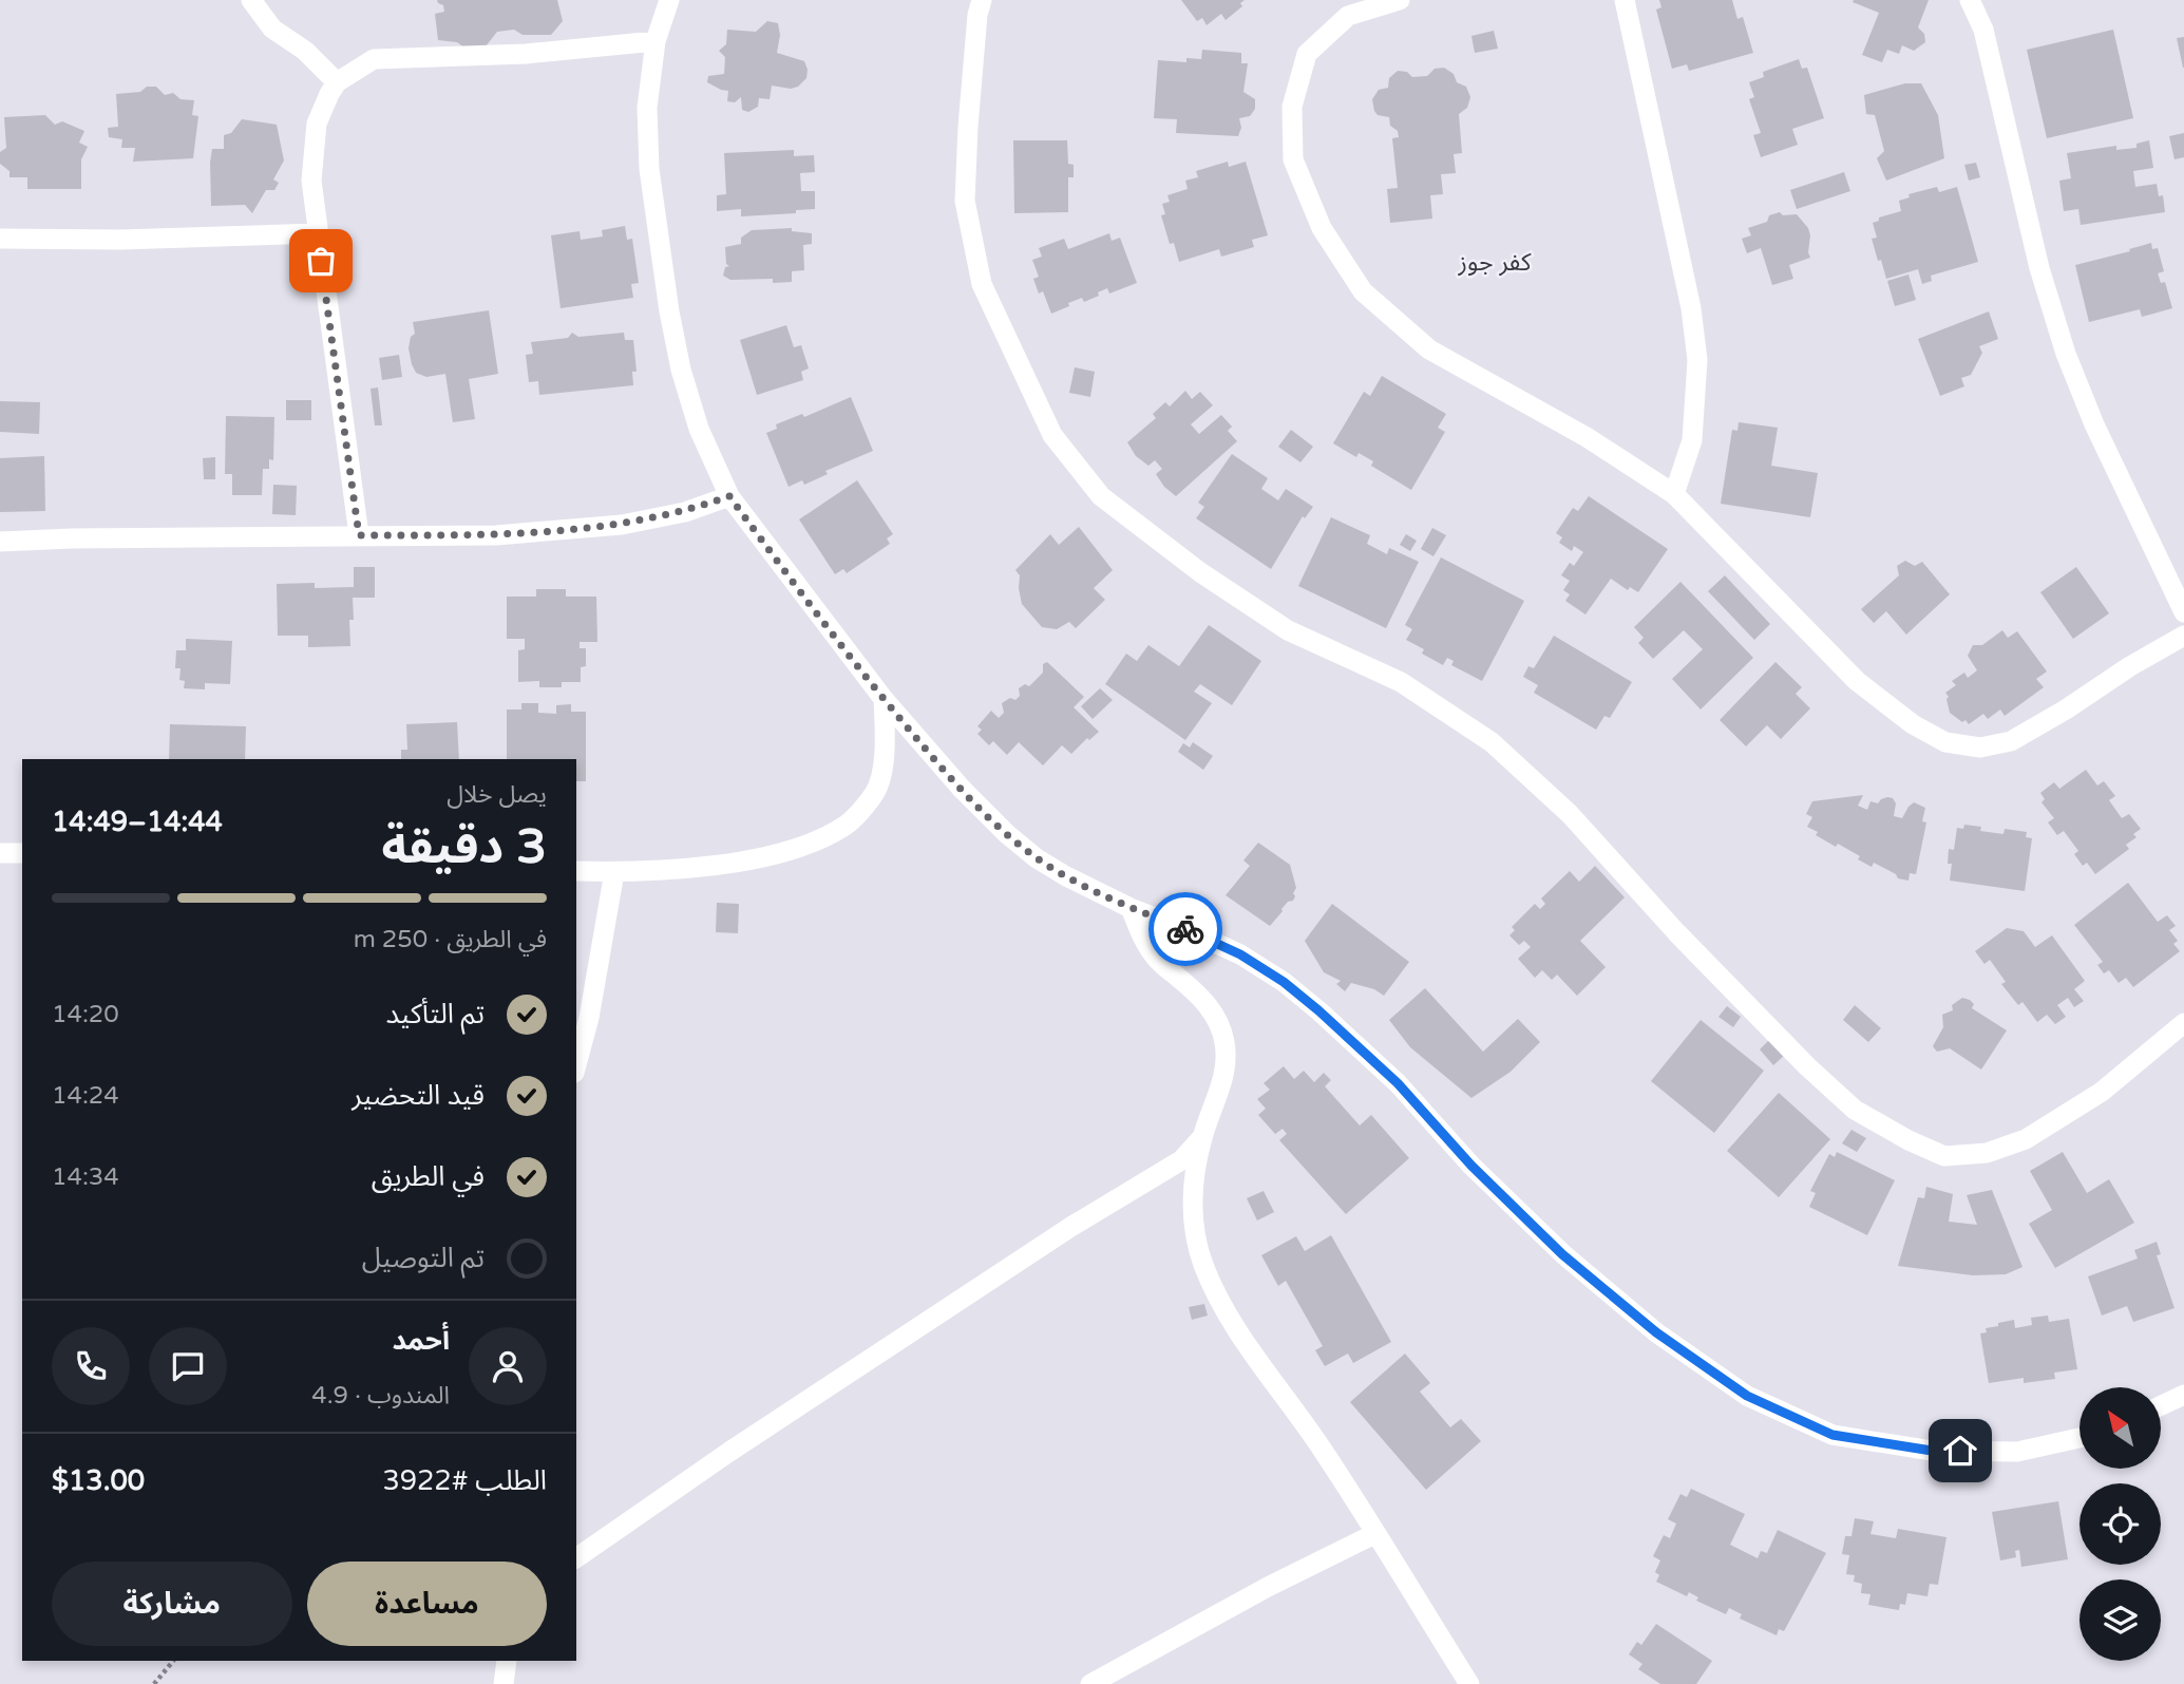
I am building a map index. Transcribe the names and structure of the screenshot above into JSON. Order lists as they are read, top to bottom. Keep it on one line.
{"districts":["كفر جوز"],"north":"top left","page":{"heading":["3 دقيقة","يصل خلال","14:44–14:49"],"panel":["أحمد","المندوب · 4.9","الطلب #3922","$13.00"],"bar":"في الطريق · 250 m","list":[["تم التأكيد","14:20"],["قيد التحضير","14:24"],["في الطريق","14:34"],"تم التوصيل"],"buttons":["مساعدة","مشاركة"]}}
